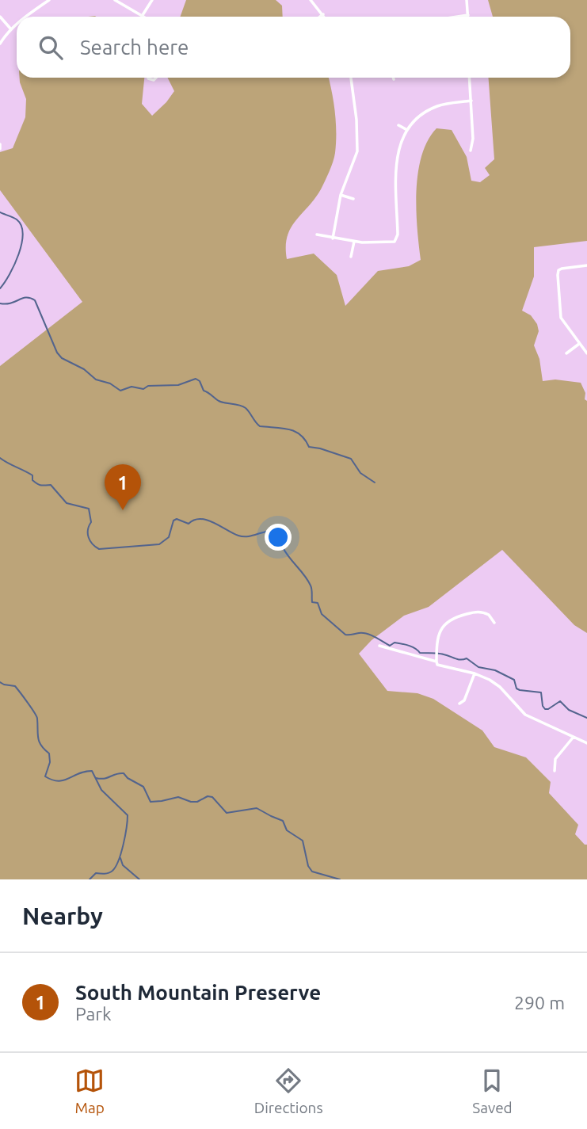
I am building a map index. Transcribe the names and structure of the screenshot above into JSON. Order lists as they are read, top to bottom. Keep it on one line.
{"page":{"search":"Search here","pins":"1","heading":"Nearby","list":[{"mark":"1","name":"South Mountain Preserve","note":"Park","value":"290 m"}],"nav":["Map","Directions","Saved"]}}
